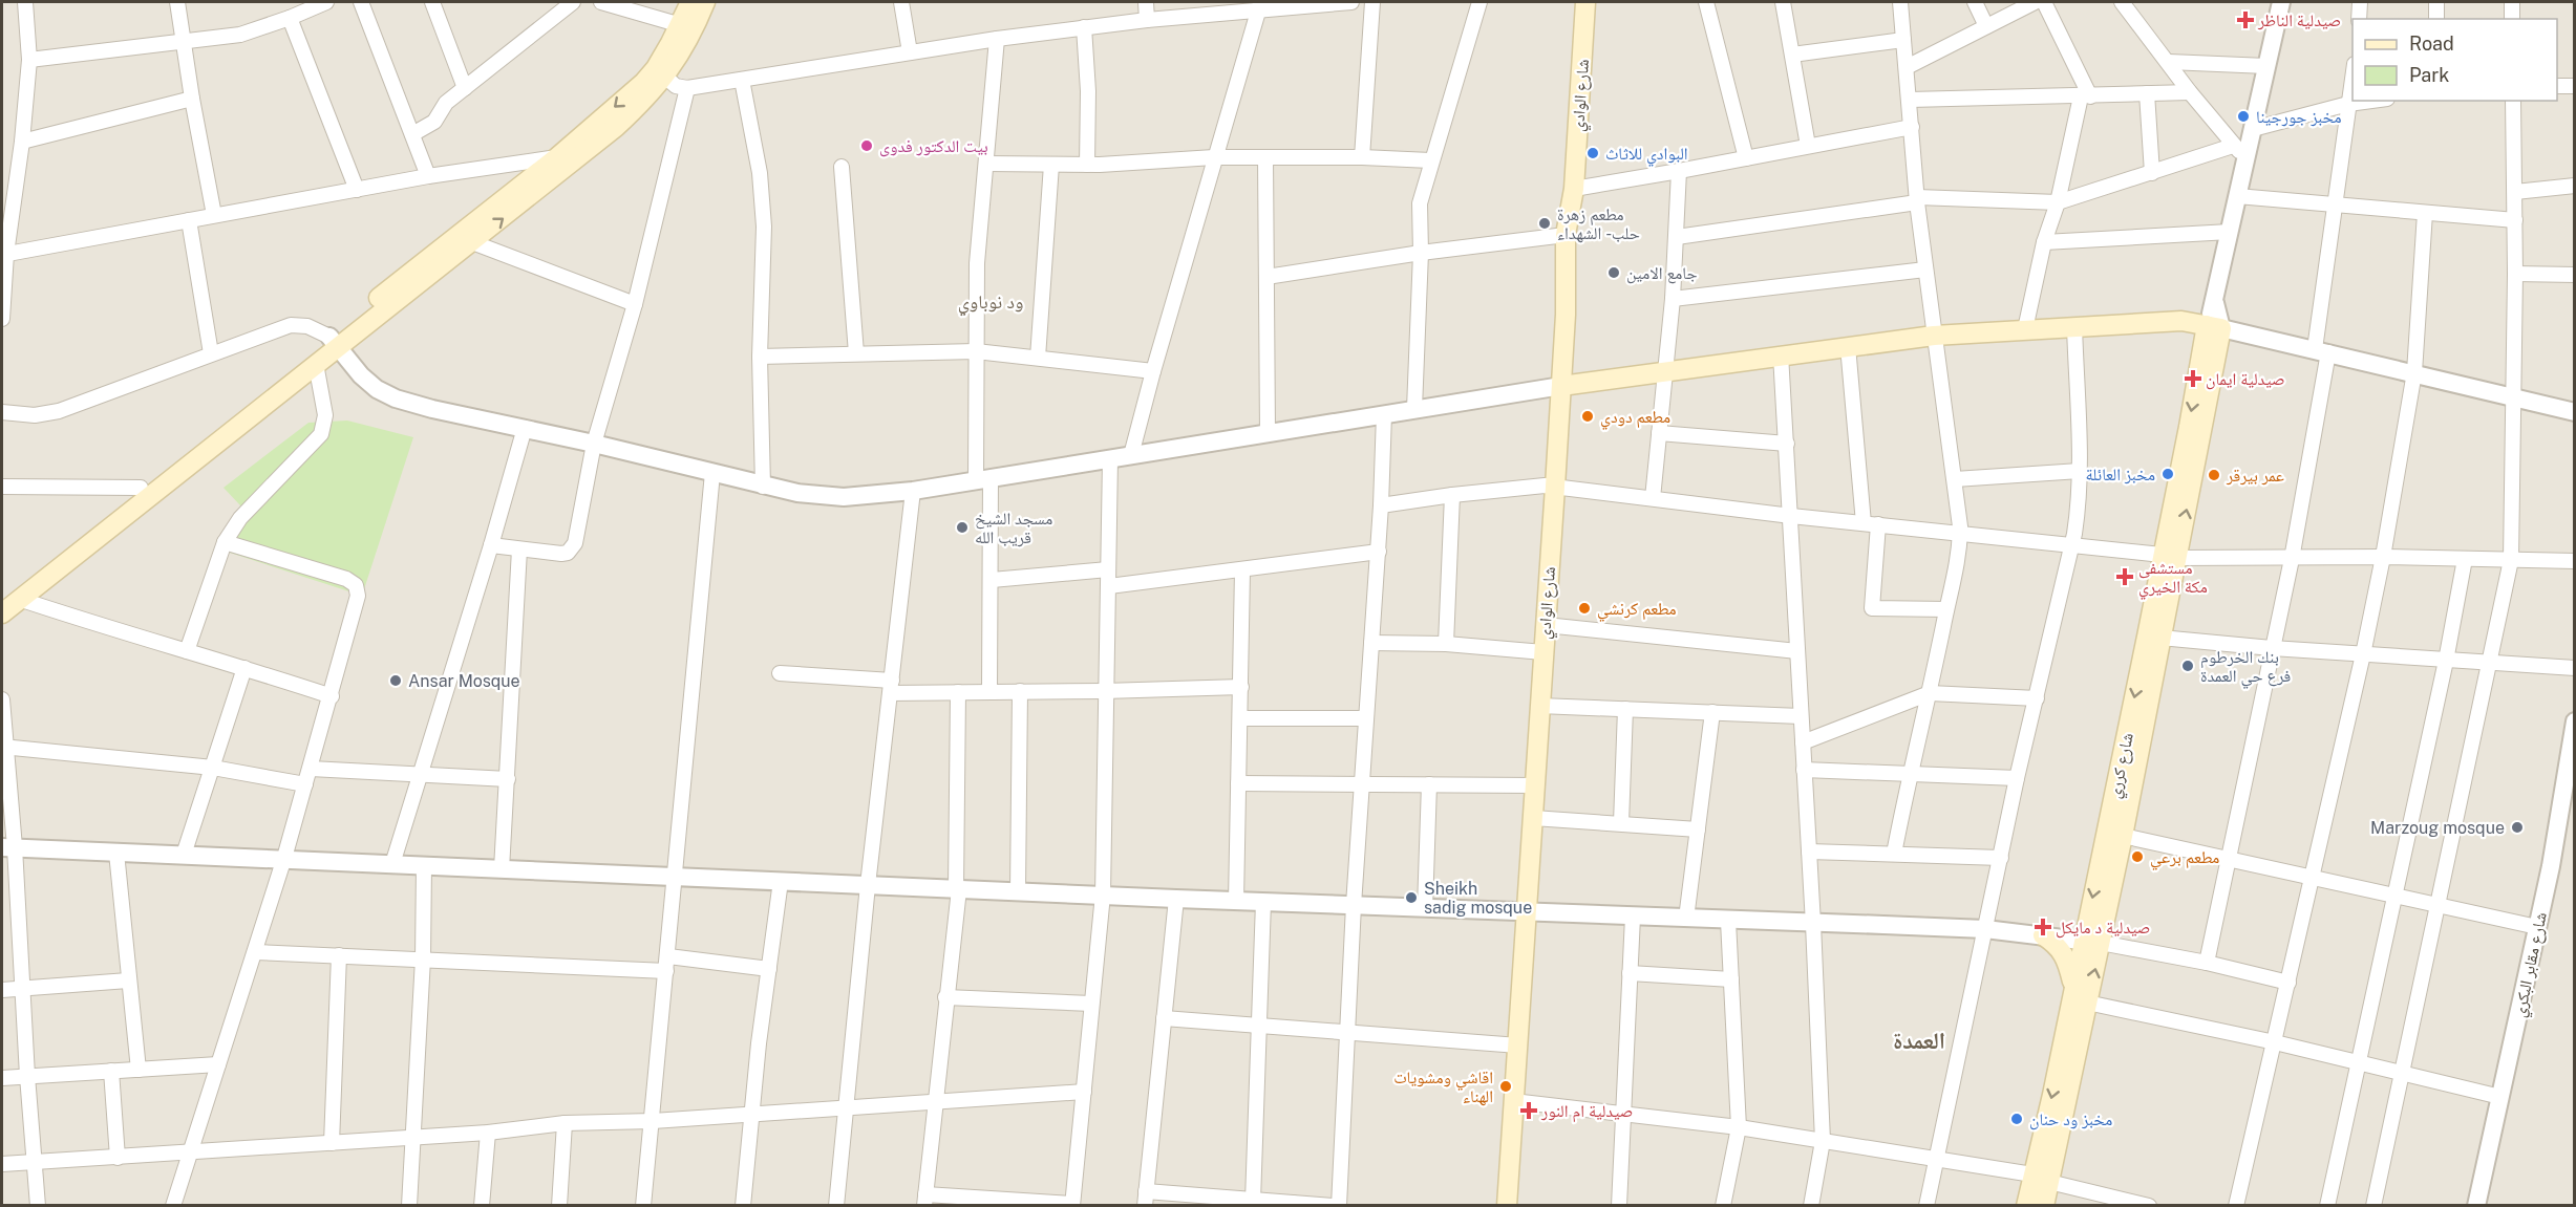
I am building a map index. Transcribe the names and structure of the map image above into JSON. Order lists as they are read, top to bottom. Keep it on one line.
{"streets":{"main road":["شارع الوادي","شارع كرري"],"street":["شارع مقابر البكري"]},"districts":["ود نوباوي","العمدة"],"places":{"health":["صيدلية الناظر","صيدلية ايمان","مستشفى مكة الخيري","صيدلية د مايكل","صيدلية ام النور"],"other":["مخبز جورجينا","بيت الدكتور فدوى","البوادي للاثاث","مطعم زهرة حلب - الشهداء","جامع الامين","مطعم دودي","مخبز العائلة","عمر بيرقر","مسجد الشيخ قريب الله","مطعم كرنشي","بنك الخرطوم فرع حي العمدة","Ansar Mosque","Marzoug mosque","مطعم برعي","Sheikh sadig mosque","اقاشي ومشويات الهناء","مخبز ود حنان"]},"legend":["Road","Park"]}
